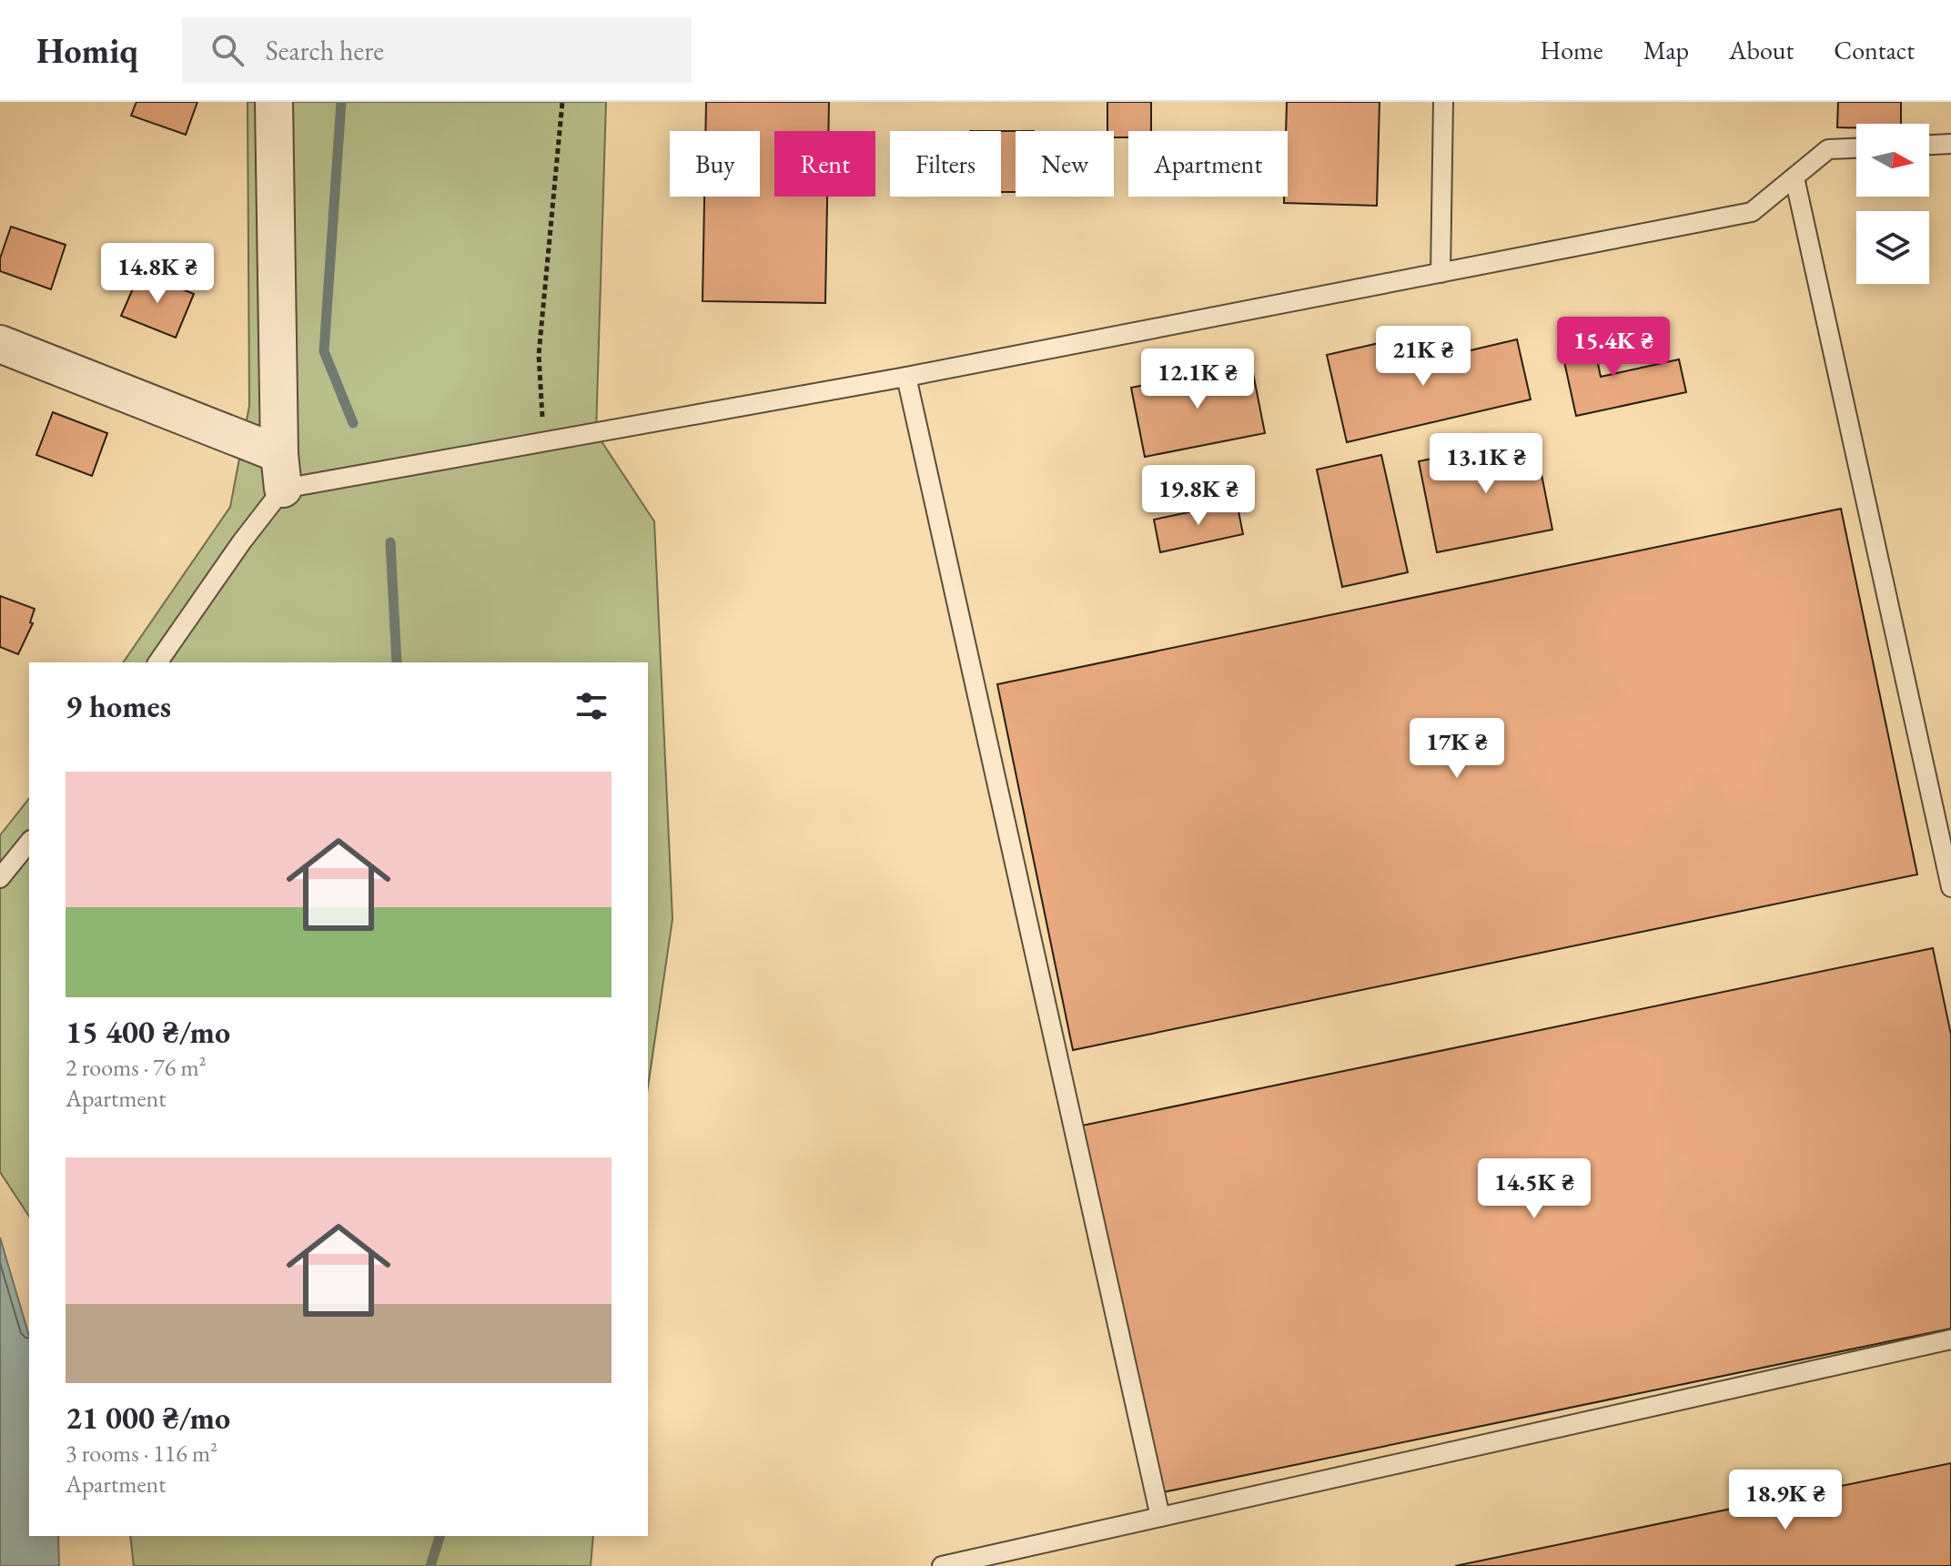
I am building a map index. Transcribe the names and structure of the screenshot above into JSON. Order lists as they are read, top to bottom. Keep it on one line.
{"north":"right","page":{"header":"Homiq","search":"Search here","nav":["Home","Map","About","Contact"],"chip":["Buy","Rent","Filters","New","Apartment"],"price":["14.8K ₴","15.4K ₴","21K ₴","12.1K ₴","13.1K ₴","19.8K ₴","17K ₴","14.5K ₴","18.9K ₴"],"heading":"9 homes","list":[{"name":"15 400 ₴/mo","note":"2 rooms · 76 m² · Apartment"},{"name":"21 000 ₴/mo","note":"3 rooms · 116 m² · Apartment"}]}}
